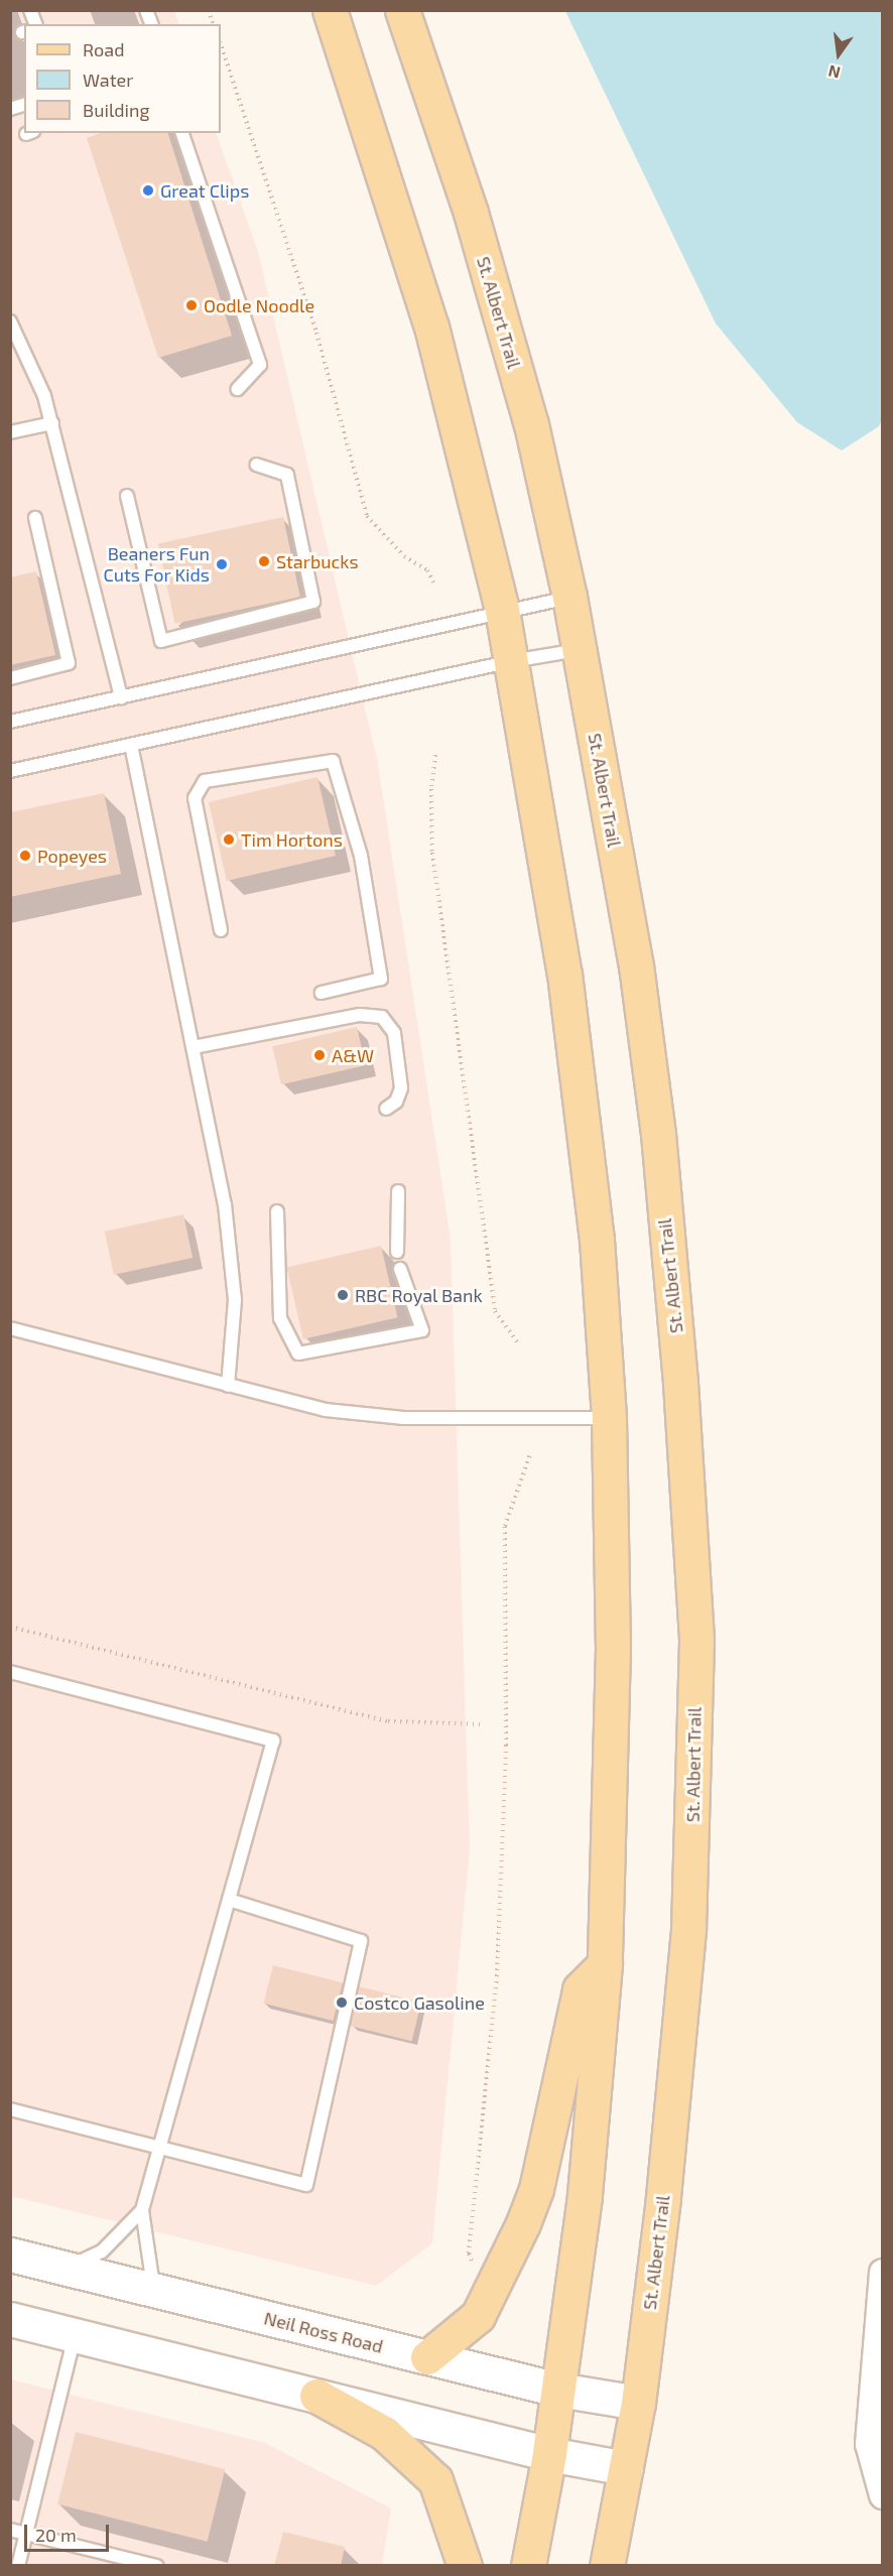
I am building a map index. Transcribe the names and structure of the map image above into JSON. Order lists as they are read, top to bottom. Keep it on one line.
{"streets":{"main road":["St. Albert Trail","Neil Ross Road"]},"crossings":[["St. Albert Trail","Neil Ross Road"]],"places":["Great Clips","Oodle Noodle","Starbucks","Beaners Fun Cuts For Kids","Tim Hortons","Popeyes","A&W","RBC Royal Bank","Costco Gasoline"],"legend":["Road","Water","Building"],"scale_bar":"20 m","north":"bottom"}
